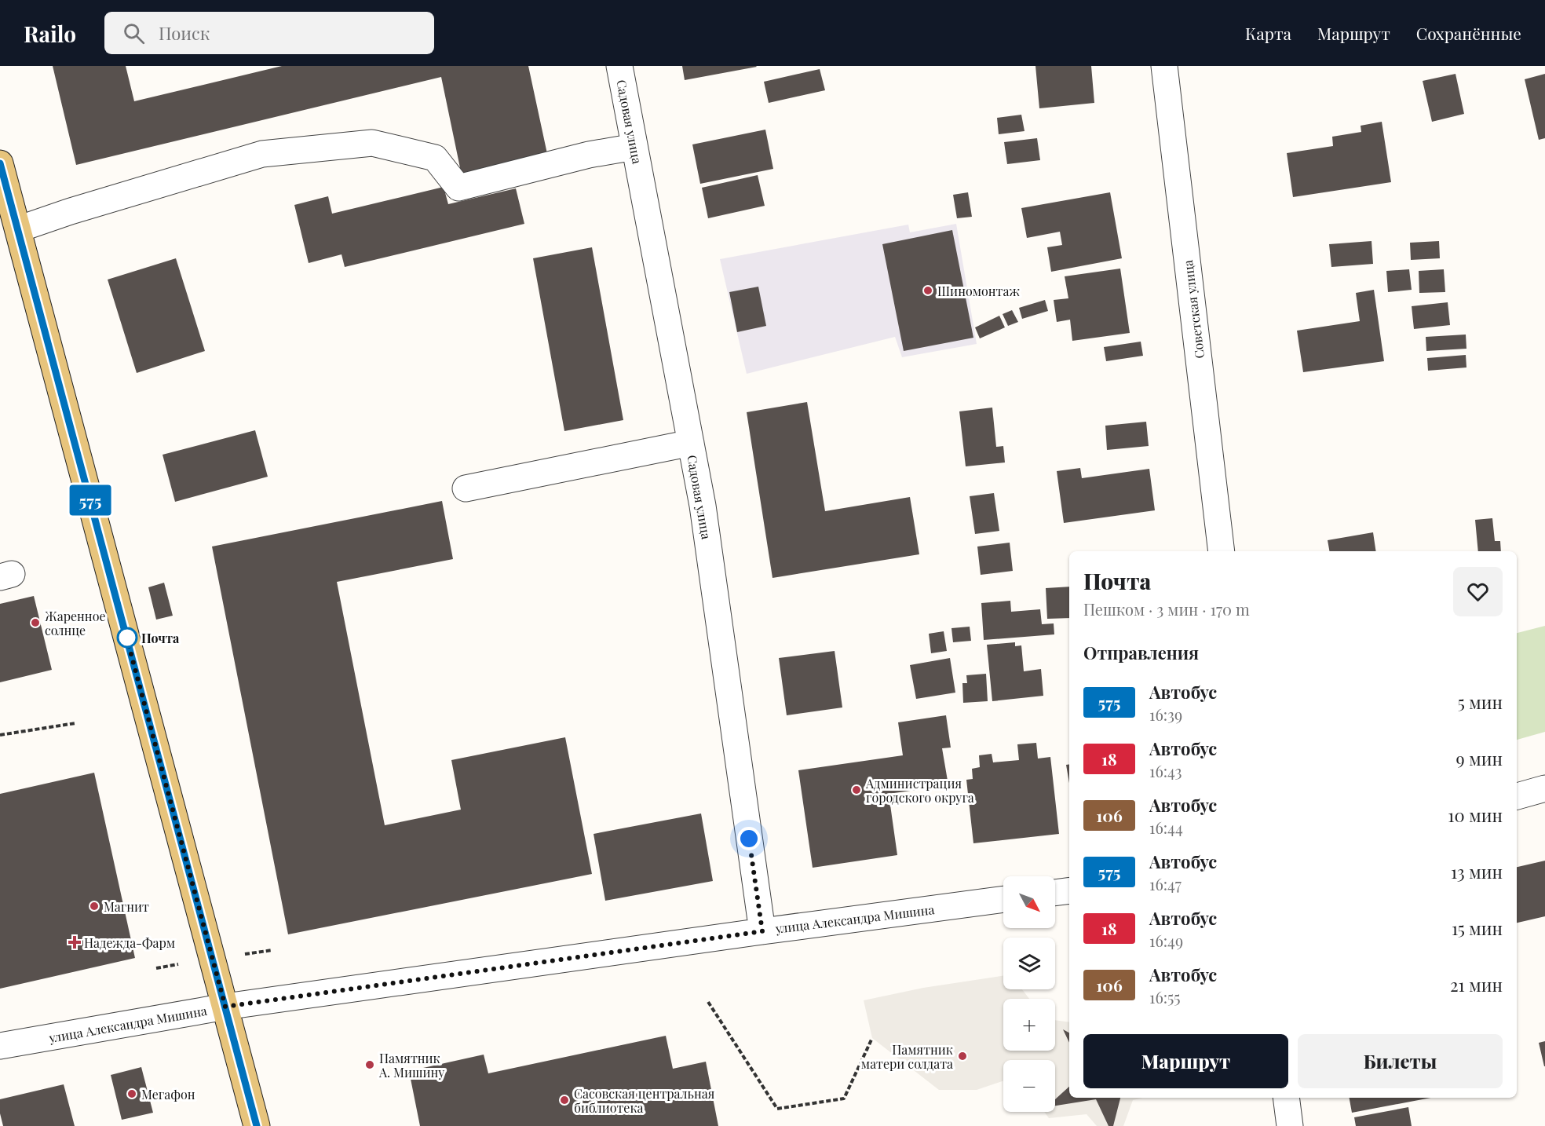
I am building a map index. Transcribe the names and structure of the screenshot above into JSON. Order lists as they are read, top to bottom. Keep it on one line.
{"streets":{"street":["Садовая улица","Советская улица","улица Александра Мишина"]},"crossings":[["Садовая улица","улица Александра Мишина"]],"places":{"other":["Шиномонтаж","Жаренное солнце","Почта","Администрация городского округа","Магнит","Памятник матери солдата","Памятник А. Мишину","Мегафон","Сасовская центральная библиотека"],"health":["Надежда-Фарм"]},"lines":["bus line 575"],"north":"bottom right","page":{"header":"Railo","search":"Поиск","nav":["Карта","Маршрут","Сохранённые"],"on_map":"575","heading":[["Почта","Пешком · 3 мин · 170 m"],"Отправления"],"list":[{"mark":"575","name":"Автобус","note":"16:39","value":"5 мин"},{"mark":"18","name":"Автобус","note":"16:43","value":"9 мин"},{"mark":"106","name":"Автобус","note":"16:44","value":"10 мин"},{"mark":"575","name":"Автобус","note":"16:47","value":"13 мин"},{"mark":"18","name":"Автобус","note":"16:49","value":"15 мин"},{"mark":"106","name":"Автобус","note":"16:55","value":"21 мин"}],"map_buttons":["+","−"],"buttons":["Маршрут","Билеты"]}}
